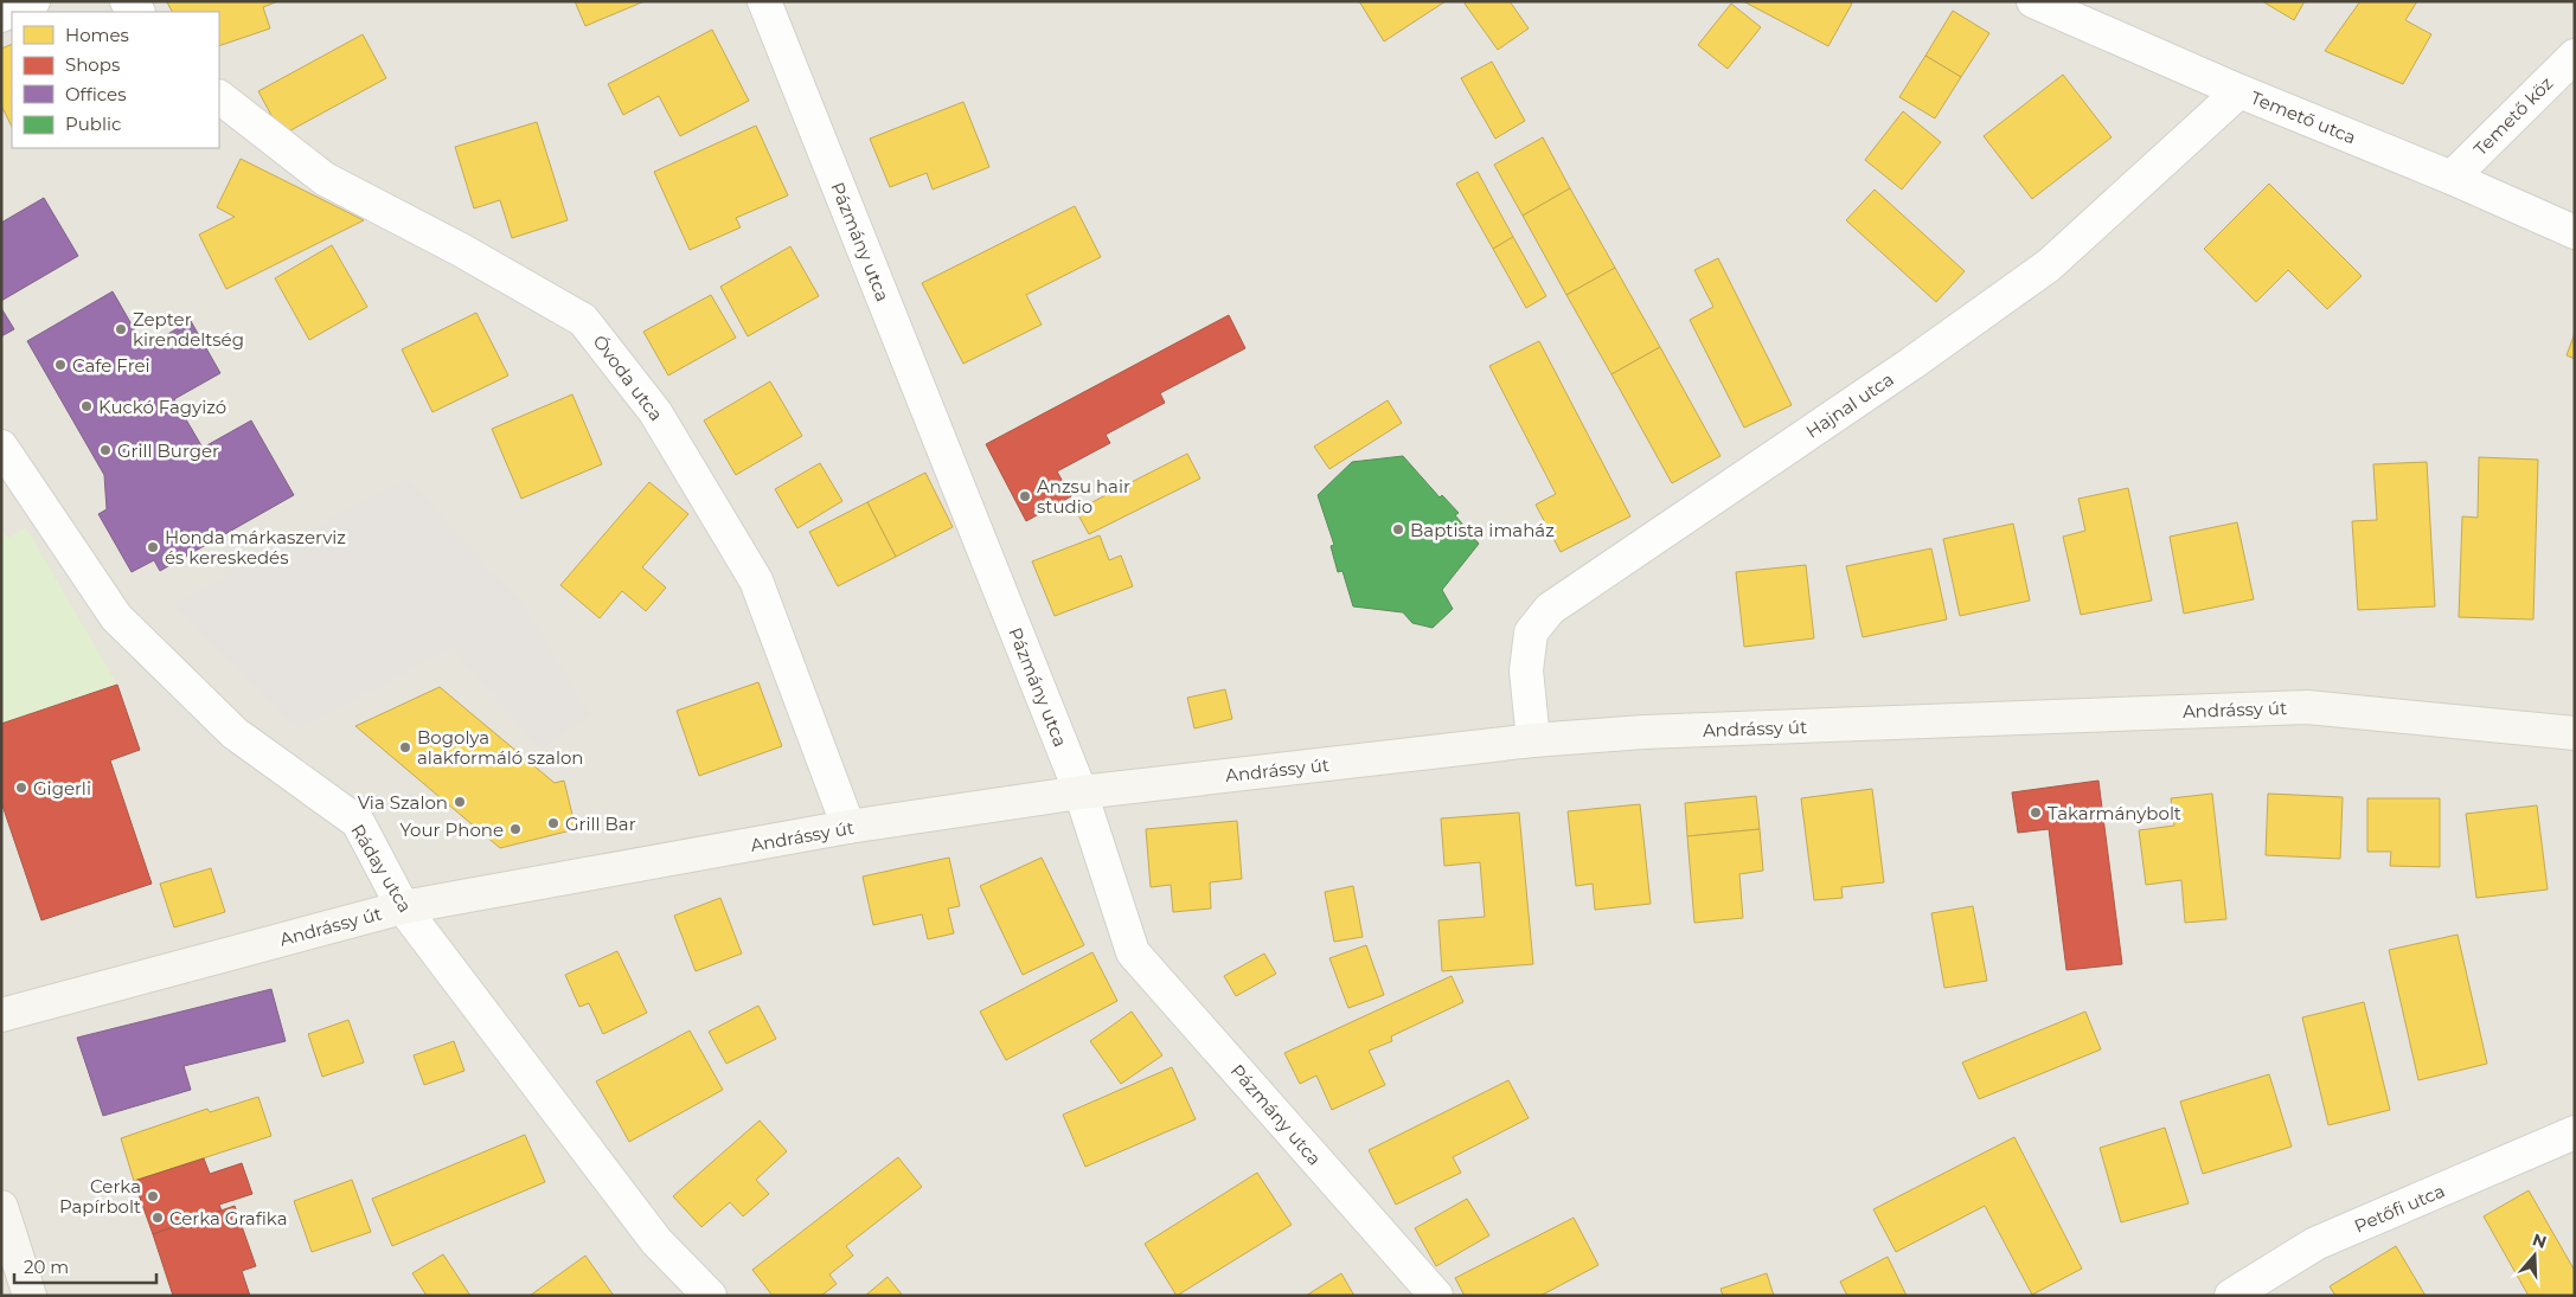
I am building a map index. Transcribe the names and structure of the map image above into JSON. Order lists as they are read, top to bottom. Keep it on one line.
{"streets":{"main road":["Andrássy út"],"street":["Temető köz","Temető utca","Pázmány utca","Óvoda utca","Hajnal utca","Ráday utca","Petőfi utca"]},"crossings":[["Temető köz","Temető utca"],["Temető utca","Hajnal utca"],["Pázmány utca","Andrássy út"],["Óvoda utca","Andrássy út"],["Hajnal utca","Andrássy út"],["Andrássy út","Ráday utca"]],"places":["Zepter kirendeltség","Cafe Frei","Kuckó Fagyizó","Grill Burger","Anzsu hair studio","Baptista imaház","Honda márkaszerviz és kereskedés","Bogolya alakformáló szalon","Gigerli","Via Szalon","Takarmánybolt","Grill Bar","Your Phone","Cerka Papírbolt","Cerka Grafika"],"legend":["Homes","Shops","Offices","Public"],"scale_bar":"20 m","north":"top"}
